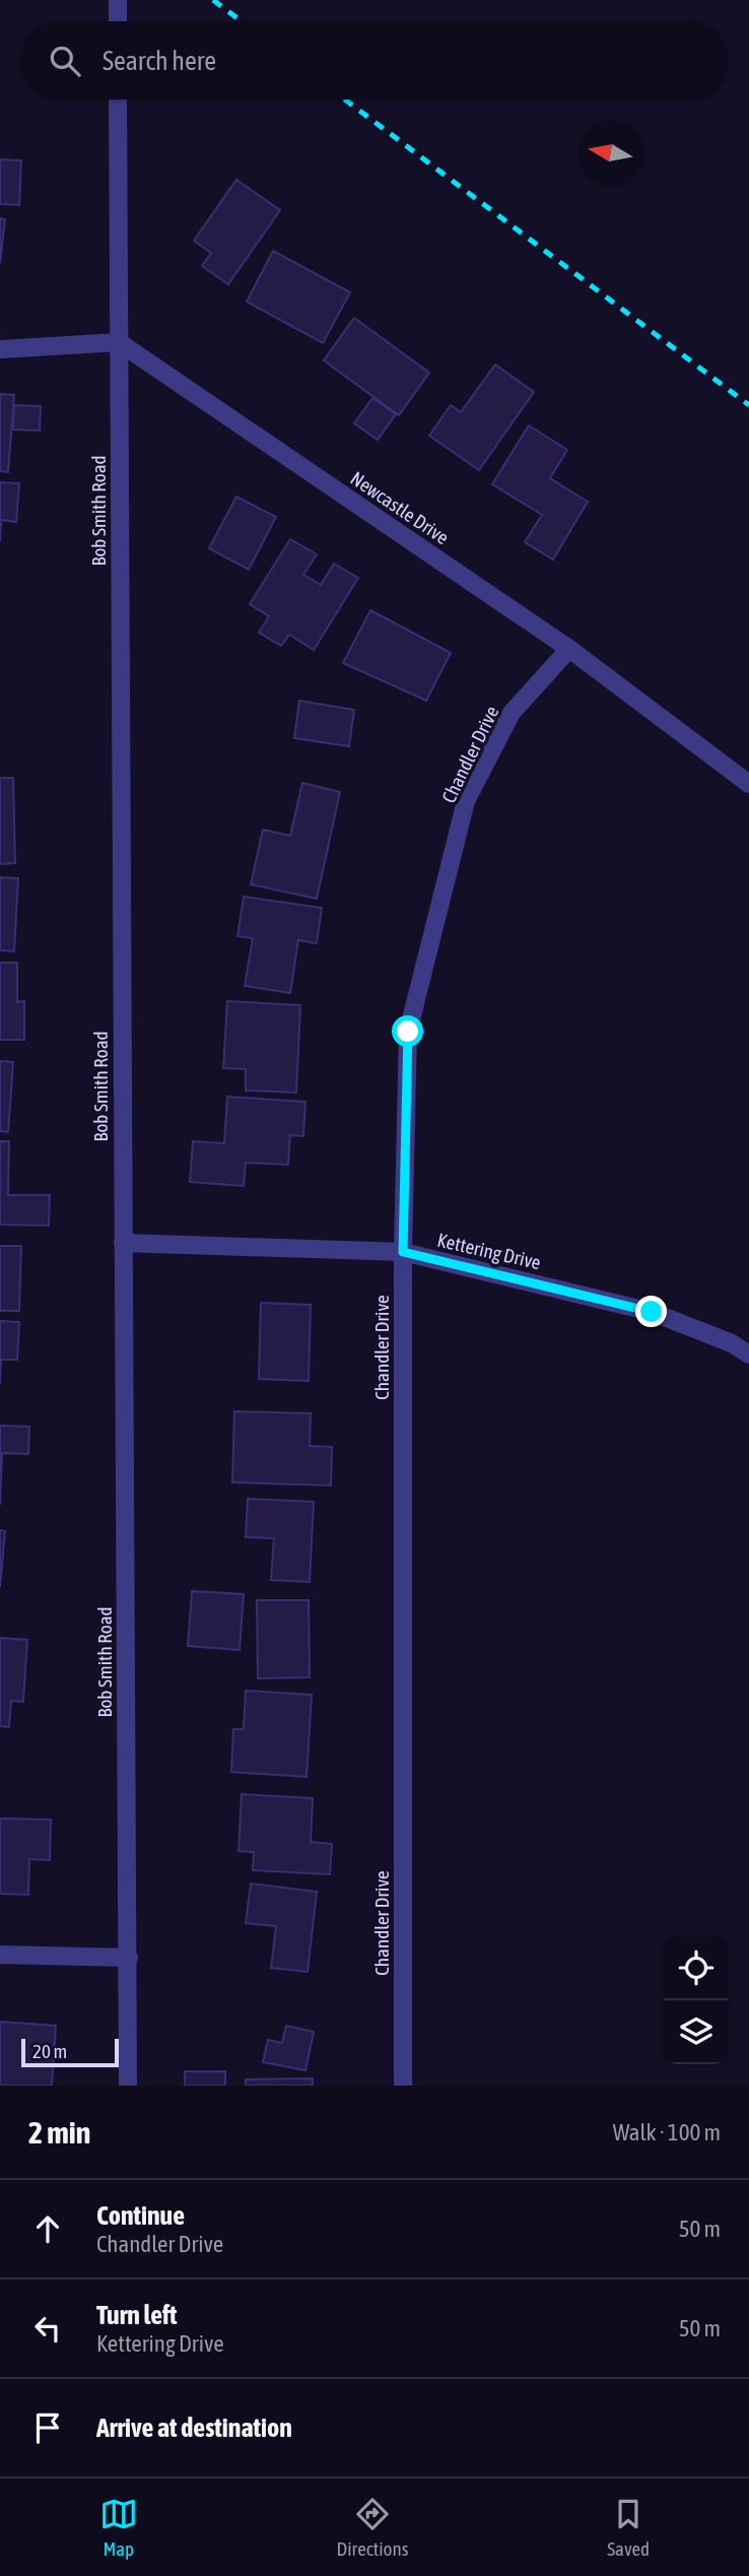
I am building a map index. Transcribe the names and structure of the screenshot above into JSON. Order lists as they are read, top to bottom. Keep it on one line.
{"streets":{"street":["Newcastle Drive","Bob Smith Road","Chandler Drive","Kettering Drive"]},"crossings":[["Newcastle Drive","Bob Smith Road"],["Newcastle Drive","Chandler Drive"],["Bob Smith Road","Kettering Drive"],["Chandler Drive","Kettering Drive"]],"scale_bar":"20 m","north":"left","page":{"search":"Search here","scale":"20 m","heading":["2 min","Walk · 100 m"],"list":[["Continue","Chandler Drive","50 m"],["Turn left","Kettering Drive","50 m"],"Arrive at destination"],"nav":["Map","Directions","Saved"]}}
